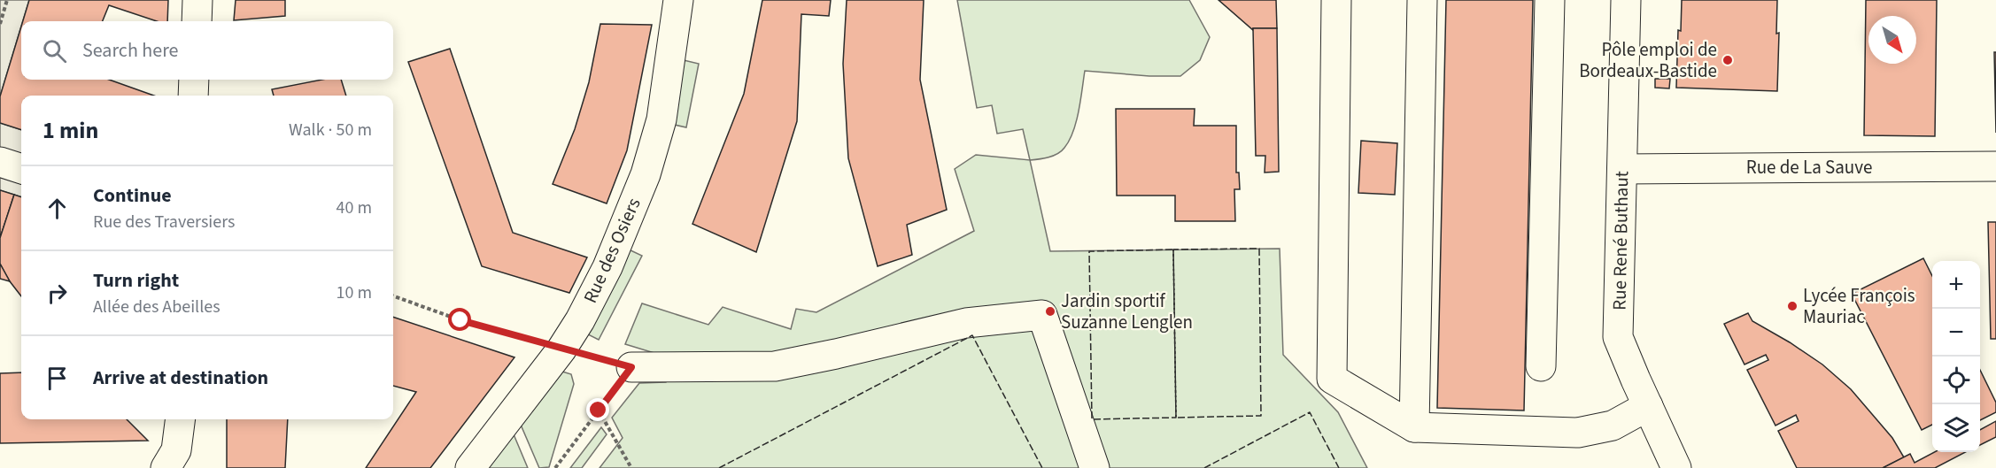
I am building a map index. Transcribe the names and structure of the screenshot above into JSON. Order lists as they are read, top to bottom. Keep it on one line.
{"streets":{"street":["Rue de La Sauve","Rue René Buthaut","Rue des Osiers"]},"crossings":[["Rue de La Sauve","Rue René Buthaut"]],"places":["Pôle emploi de Bordeaux-Bastide","Lycée François Mauriac","Jardin sportif Suzanne Lenglen"],"north":"bottom right","page":{"search":"Search here","heading":["1 min","Walk · 50 m"],"list":[["Continue","Rue des Traversiers","40 m"],["Turn right","Allée des Abeilles","10 m"],"Arrive at destination"],"map_buttons":["+","−"]}}
